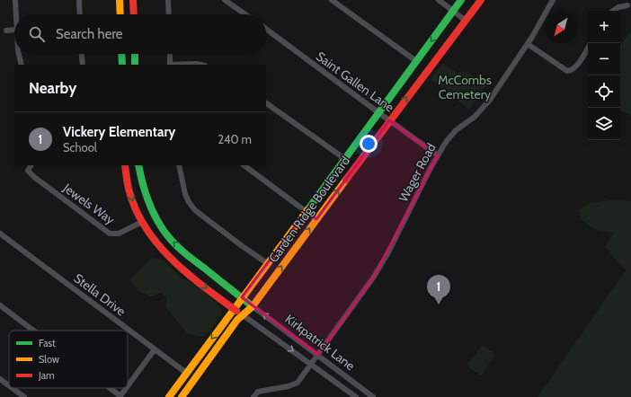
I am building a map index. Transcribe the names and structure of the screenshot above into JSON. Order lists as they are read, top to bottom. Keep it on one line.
{"streets":{"main road":["Garden Ridge Boulevard"],"street":["Saint Gallen Lane","Wager Road","Jewels Way","Stella Drive","Kirkpatrick Lane"]},"crossings":[["Saint Gallen Lane","Wager Road"],["Saint Gallen Lane","Garden Ridge Boulevard"],["Wager Road","Kirkpatrick Lane"],["Garden Ridge Boulevard","Stella Drive"],["Garden Ridge Boulevard","Kirkpatrick Lane"]],"parks":["McCombs Cemetery"],"legend":["Fast","Slow","Jam"],"north":"bottom left","page":{"map_buttons":["+","−"],"search":"Search here","heading":"Nearby","list":[{"mark":"1","name":"Vickery Elementary","note":"School","value":"240 m"}],"pins":"1"}}
